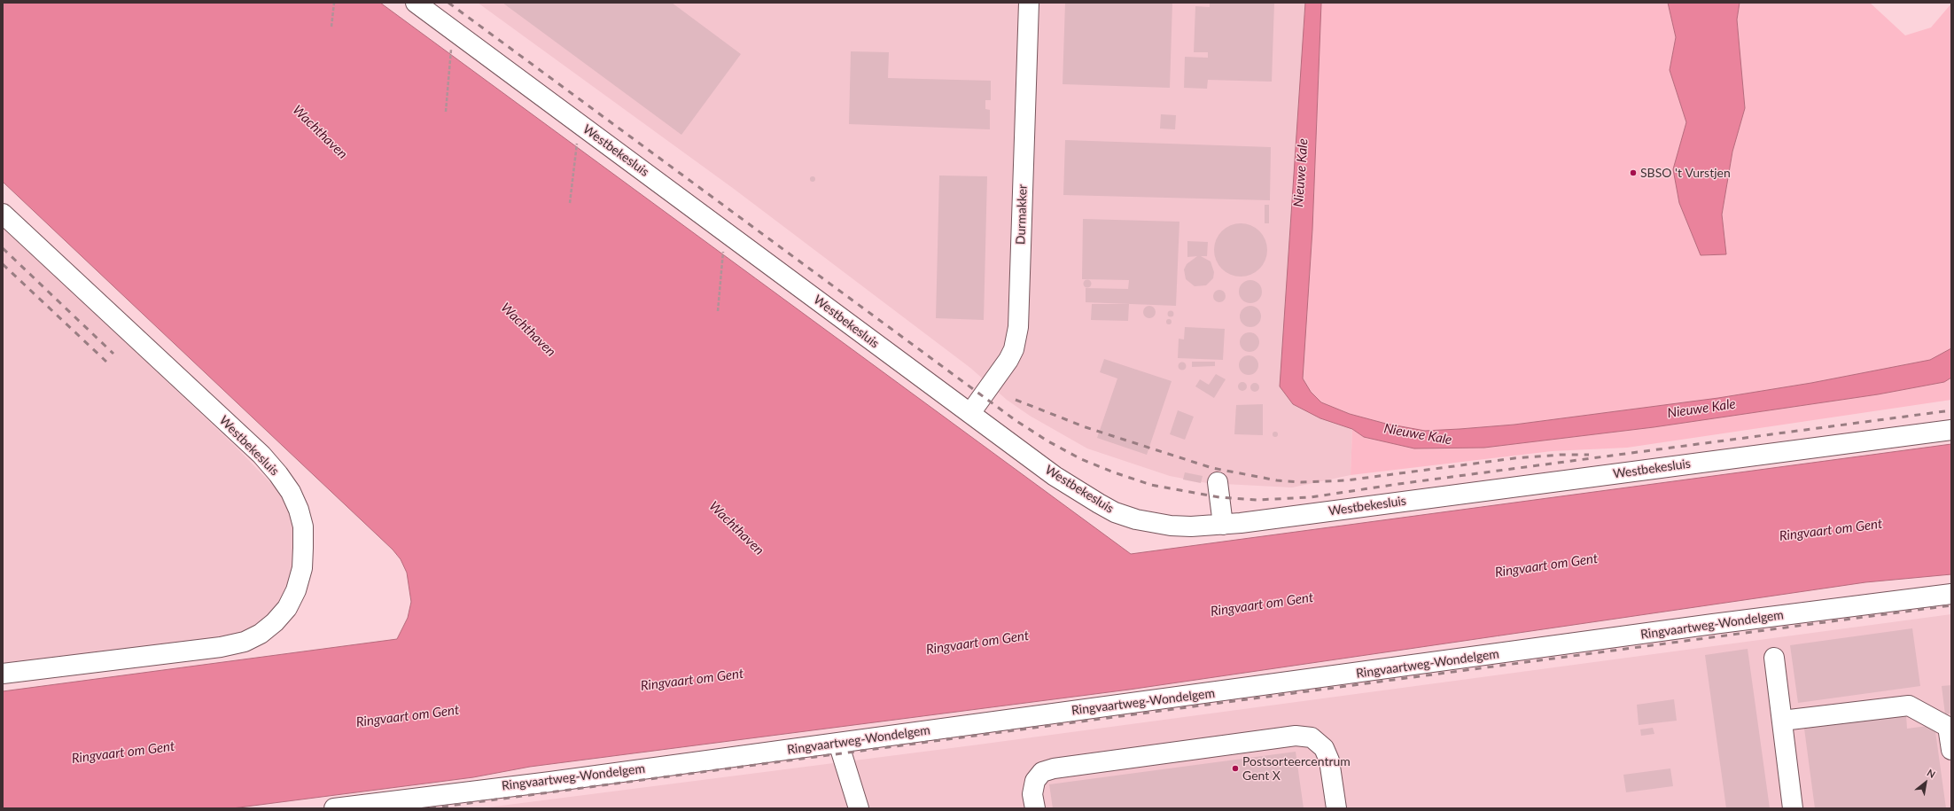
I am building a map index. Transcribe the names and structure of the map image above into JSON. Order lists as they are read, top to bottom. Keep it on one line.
{"streets":{"street":["Westbekesluis","Durmakker","Ringvaartweg-Wondelgem"]},"crossings":[["Westbekesluis","Durmakker"]],"water":["Wachthaven","Nieuwe Kale","Ringvaart om Gent"],"places":["SBSO 't Vurstjen","Postsorteercentrum Gent X"],"north":"top right"}
